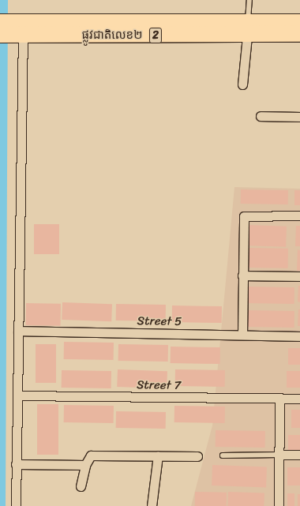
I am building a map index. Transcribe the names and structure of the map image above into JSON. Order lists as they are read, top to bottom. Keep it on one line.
{"streets":{"highway":["ផ្លូវជាតិលេខ២","2"],"street":["Street 5","Street 7"]}}
